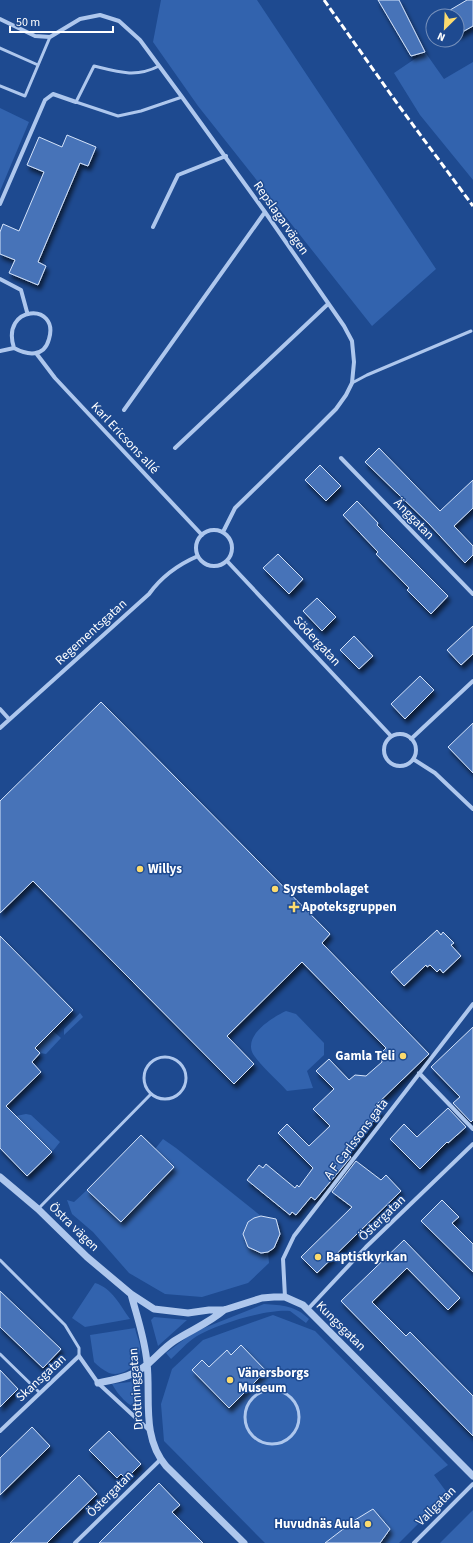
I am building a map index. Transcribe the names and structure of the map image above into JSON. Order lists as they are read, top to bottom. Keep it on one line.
{"streets":{"street":["Repslagarvägen","Karl Ericsons allé","Änggatan","Regementsgatan","Södergatan","A F Carlssons gata","Östergatan","Östra vägen","Kungsgatan","Skansgatan","Drottninggatan","Vallgatan"]},"crossings":[["Repslagarvägen","Karl Ericsons allé"],["Repslagarvägen","Regementsgatan"],["Repslagarvägen","Södergatan"],["Karl Ericsons allé","Regementsgatan"],["Karl Ericsons allé","Södergatan"],["Regementsgatan","Södergatan"],["A F Carlssons gata","Kungsgatan"],["Östergatan","Kungsgatan"],["Östergatan","Drottninggatan"],["Östra vägen","Kungsgatan"],["Östra vägen","Drottninggatan"],["Kungsgatan","Drottninggatan"]],"places":{"other":["Willys","Systembolaget","Gamla Teli","Baptistkyrkan","Vänersborgs Museum","Huvudnäs Aula"],"health":["Apoteksgruppen"]},"scale_bar":"50 m","north":"bottom left"}
